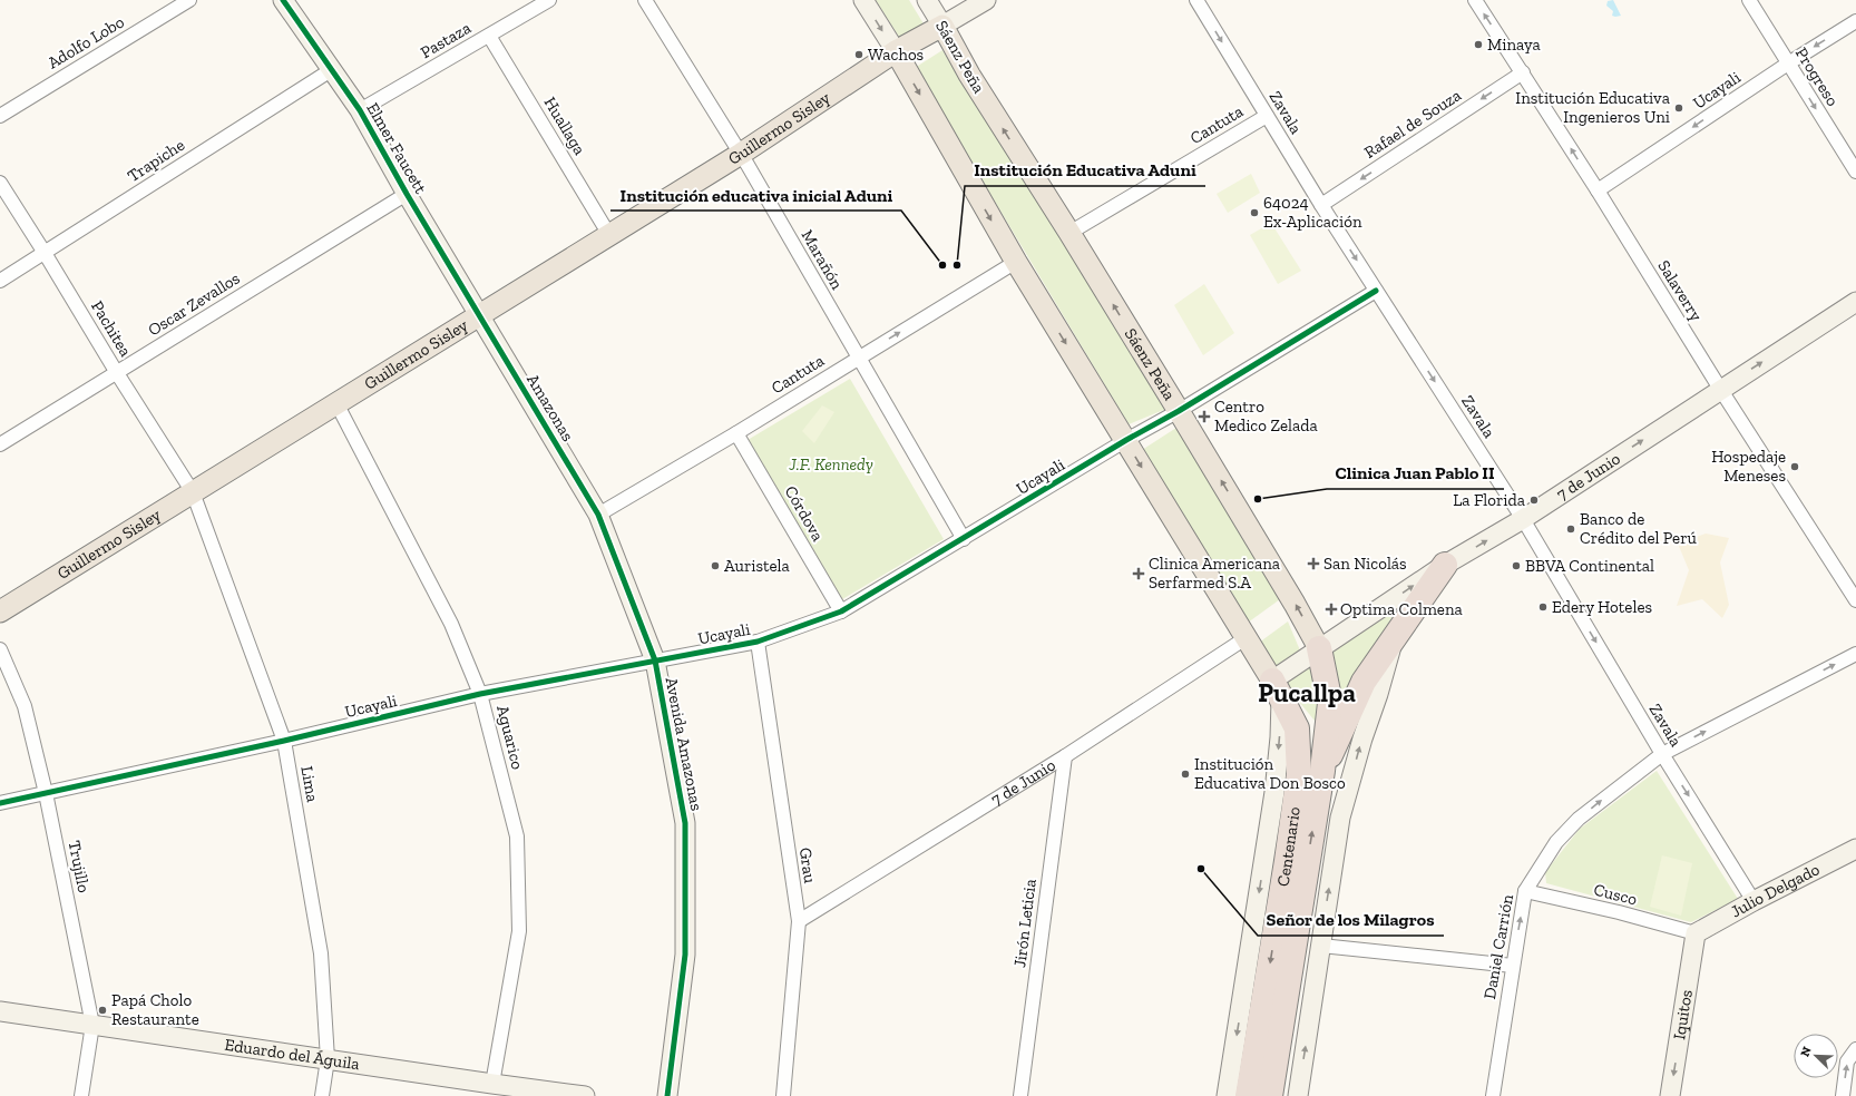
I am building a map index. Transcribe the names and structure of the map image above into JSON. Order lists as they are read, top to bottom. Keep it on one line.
{"streets":{"highway":["Sáenz Peña","Centenario"],"main road":["Guillermo Sisley"],"street":["Pastaza","Adolfo Lobo","Progreso","Ucayali","Zavala","Rafael de Souza","Cantuta","Huallaga","Elmer Faucett","Trapiche","Marañón","Salaverry","Oscar Zevallos","Pachitea","Amazonas","7 de Junio","Córdova","Aguarico","Avenida Amazonas","Lima","Grau","Trujillo","Julio Delgado","Cusco","Jirón Leticia","Daniel Carrión","Iquitos","Eduardo del Águila"]},"crossings":[["Pastaza","Huallaga"],["Pastaza","Elmer Faucett"],["Sáenz Peña","Ucayali"],["Sáenz Peña","Cantuta"],["Sáenz Peña","Guillermo Sisley"],["Sáenz Peña","7 de Junio"],["Sáenz Peña","Centenario"],["Progreso","Ucayali"],["Ucayali","Zavala"],["Ucayali","Marañón"],["Ucayali","Salaverry"],["Ucayali","Córdova"],["Ucayali","Aguarico"],["Ucayali","Avenida Amazonas"],["Ucayali","Lima"],["Ucayali","Grau"],["Ucayali","Trujillo"],["Zavala","Rafael de Souza"],["Zavala","Cantuta"],["Zavala","7 de Junio"],["Zavala","Julio Delgado"],["Zavala","Daniel Carrión"],["Rafael de Souza","Salaverry"],["Cantuta","Marañón"],["Cantuta","Amazonas"],["Cantuta","Córdova"],["Cantuta","Avenida Amazonas"],["Huallaga","Guillermo Sisley"],["Guillermo Sisley","Elmer Faucett"],["Guillermo Sisley","Marañón"],["Guillermo Sisley","Pachitea"],["Guillermo Sisley","Amazonas"],["Guillermo Sisley","Aguarico"],["Guillermo Sisley","Lima"],["Elmer Faucett","Trapiche"],["Elmer Faucett","Oscar Zevallos"],["Elmer Faucett","Amazonas"],["Trapiche","Pachitea"],["Salaverry","7 de Junio"],["Oscar Zevallos","Pachitea"],["Pachitea","Lima"],["Amazonas","Avenida Amazonas"],["7 de Junio","Centenario"],["7 de Junio","Grau"],["7 de Junio","Jirón Leticia"],["Aguarico","Eduardo del Águila"],["Lima","Eduardo del Águila"],["Trujillo","Eduardo del Águila"],["Julio Delgado","Cusco"],["Julio Delgado","Iquitos"],["Cusco","Daniel Carrión"],["Cusco","Iquitos"]],"one_way":["Sáenz Peña","Progreso","Zavala","Rafael de Souza","7 de Junio","Daniel Carrión","Iquitos"],"districts":["Pucallpa"],"parks":["J.F. Kennedy"],"places":{"other":["Minaya","Wachos","Institución Educativa Ingenieros Uni","64024 Ex-Aplicación","Institución educativa inicial Aduni","Institución Educativa Aduni","Hospedaje Meneses","Clinica Juan Pablo II","La Florida","Banco de Crédito del Perú","Auristela","BBVA Continental","Edery Hoteles","Institución Educativa Don Bosco","Señor de los Milagros","Papá Cholo Restaurante"],"health":["Centro Medico Zelada","San Nicolás","Clinica Americana Serfarmed S.A","Optima Colmena"]},"north":"top left"}
